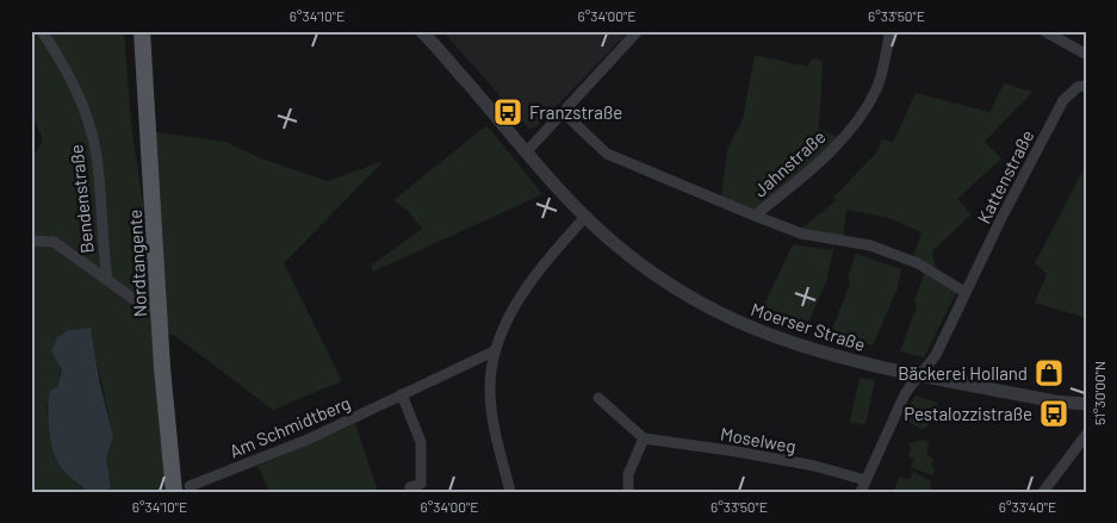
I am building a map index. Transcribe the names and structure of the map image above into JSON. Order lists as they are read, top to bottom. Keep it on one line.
{"streets":{"main road":["Nordtangente"],"street":["Jahnstraße","Kattenstraße","Bendenstraße","Moerser Straße","Am Schmidtberg","Moselweg"]},"crossings":[["Kattenstraße","Moerser Straße"],["Kattenstraße","Moselweg"],["Nordtangente","Am Schmidtberg"]],"places":{"bus stop":["Franzstraße","Pestalozzistraße"],"shop":["Bäckerei Holland"]},"coordinates":["6°34'10\"E","6°34'00\"E","6°33'50\"E","51°30'00\"N","6°33'40\"E"]}
